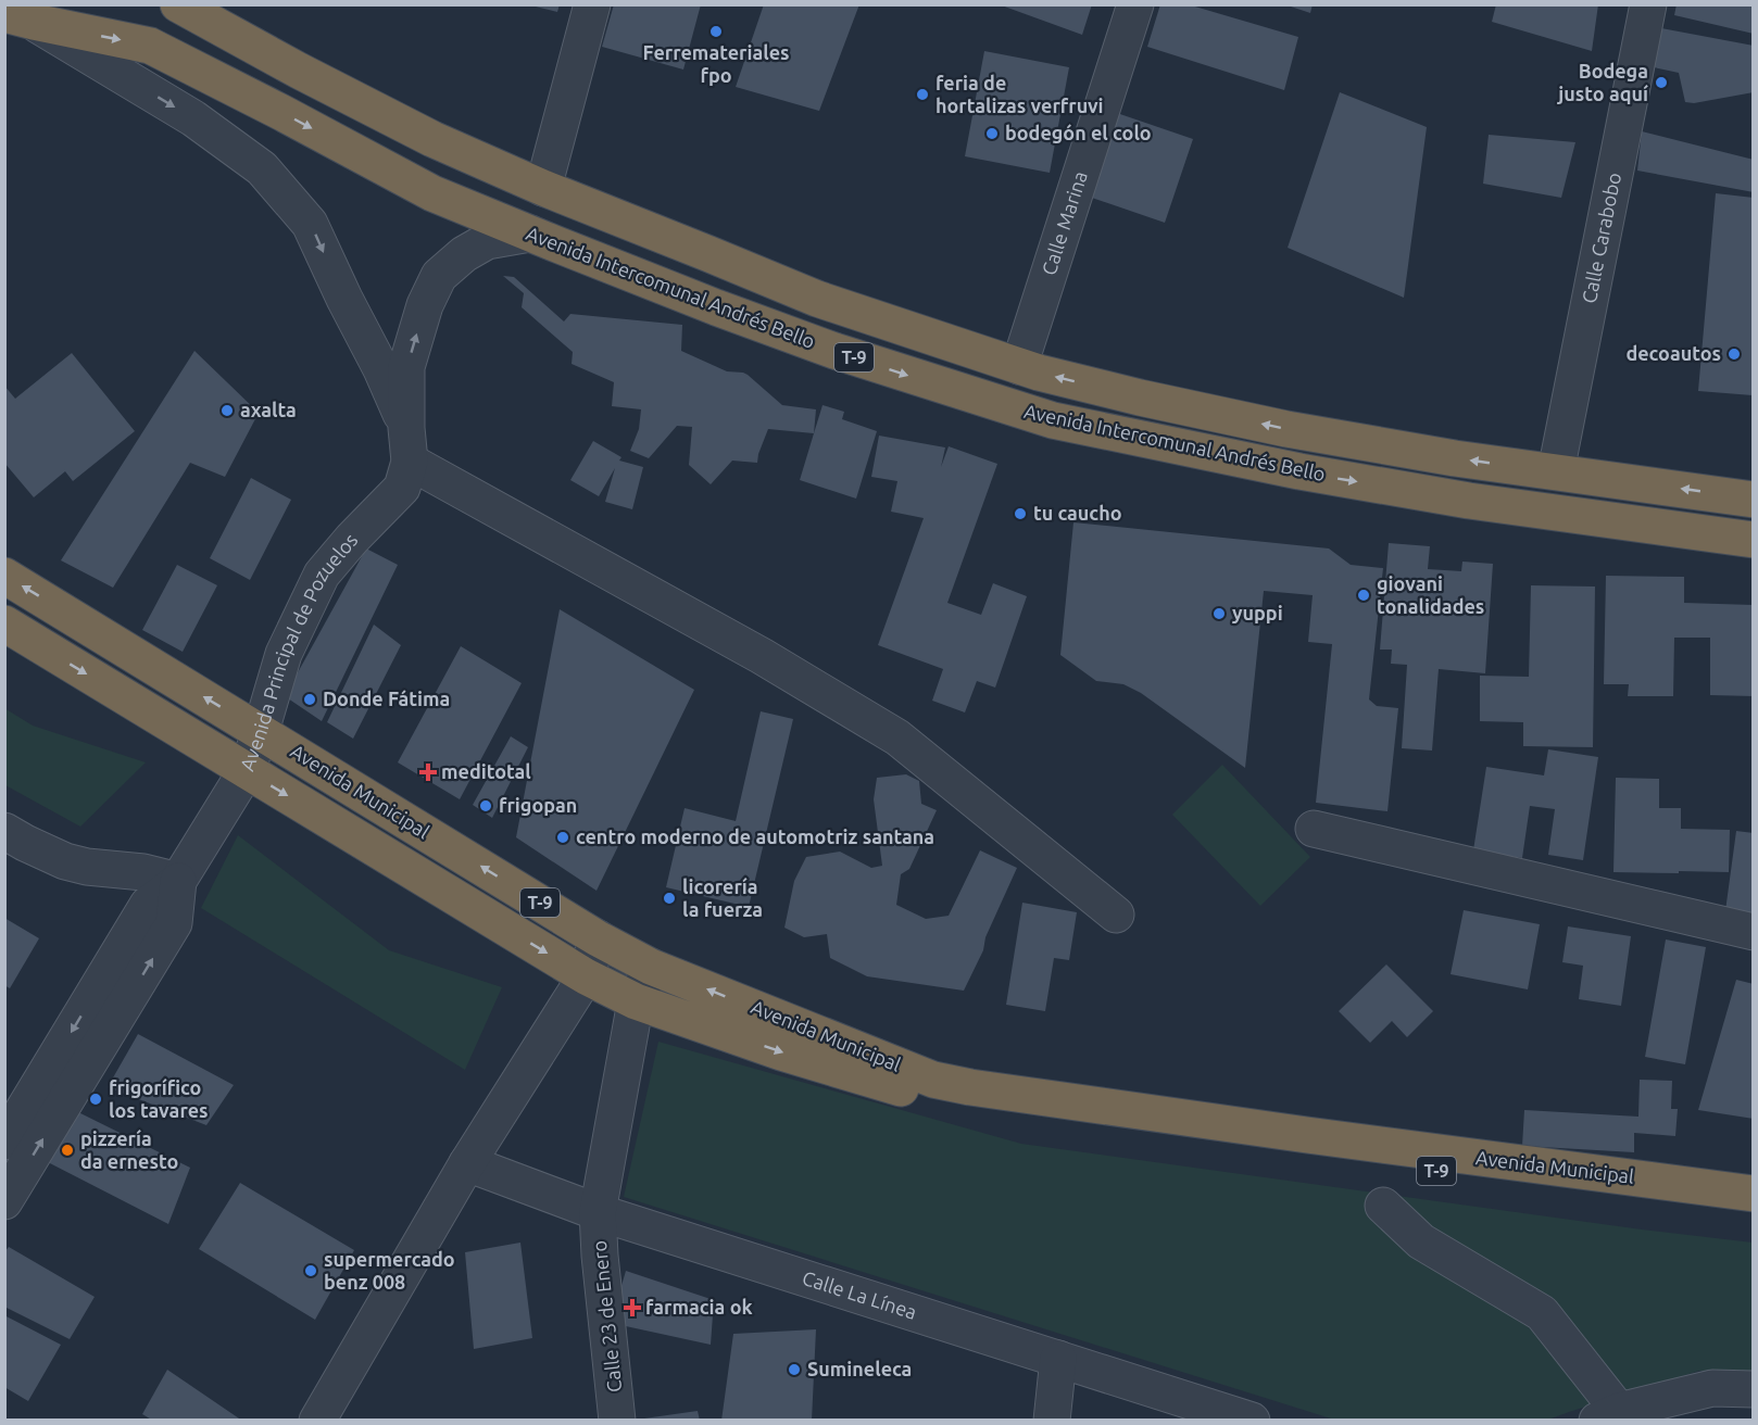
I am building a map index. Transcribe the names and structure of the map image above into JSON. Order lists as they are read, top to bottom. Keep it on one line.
{"streets":{"highway":["Avenida Intercomunal Andrés Bello","T-9","Avenida Municipal"],"street":["Calle Marina","Calle Carabobo","Avenida Principal de Pozuelos","Calle La Línea","Calle 23 de Enero"]},"crossings":[["Calle Marina","Avenida Intercomunal Andrés Bello"],["Calle Carabobo","Avenida Intercomunal Andrés Bello"],["Avenida Principal de Pozuelos","Avenida Municipal"],["Avenida Municipal","Calle 23 de Enero"],["Calle La Línea","Calle 23 de Enero"]],"places":{"other":["Ferremateriales fpo","Bodega justo aquí","feria de hortalizas verfruvi","bodegón el colo","decoautos","axalta","tu caucho","giovani tonalidades","yuppi","Donde Fátima","frigopan","centro moderno de automotriz santana","licorería la fuerza","frigorífico los tavares","pizzería da ernesto","supermercado benz 008","Sumineleca"],"health":["meditotal","farmacia ok"]}}
